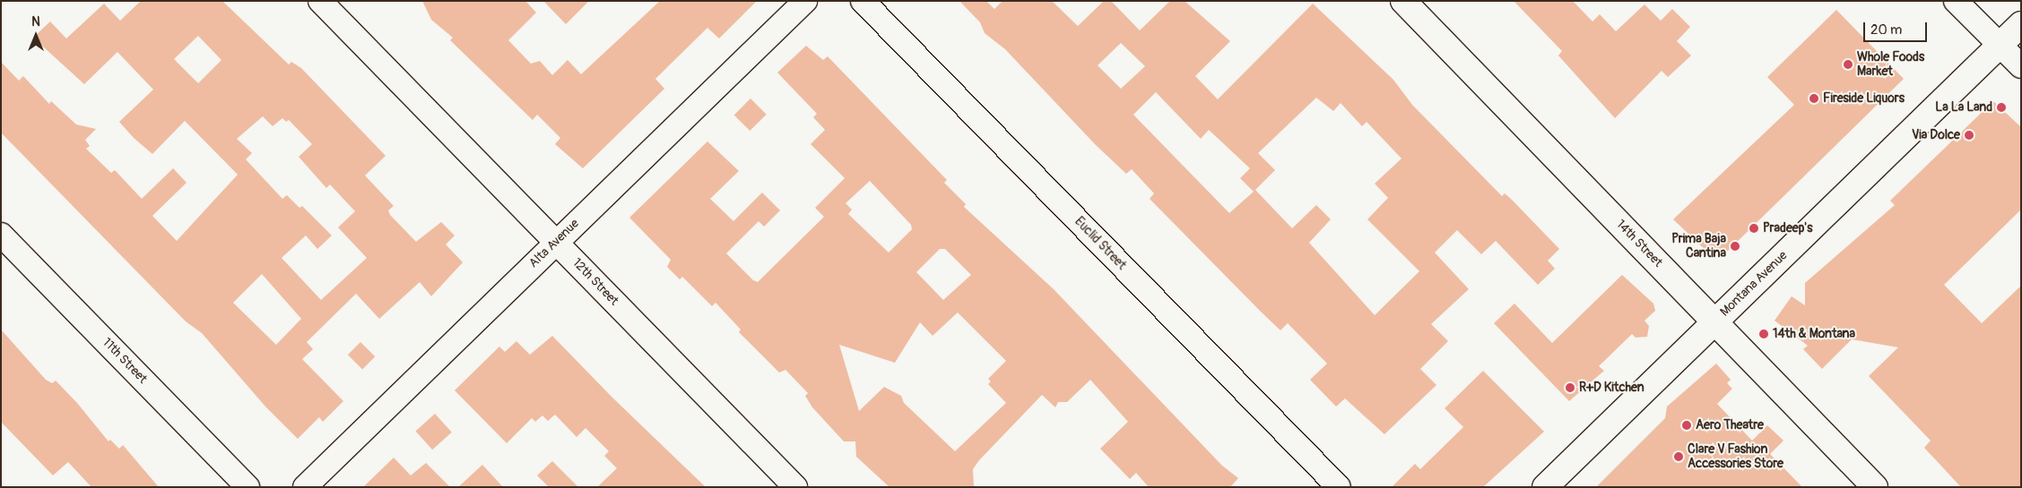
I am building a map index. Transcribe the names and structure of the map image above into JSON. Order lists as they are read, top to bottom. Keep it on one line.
{"streets":{"street":["Alta Avenue","Euclid Street","14th Street","12th Street","Montana Avenue","11th Street"]},"crossings":[["Alta Avenue","12th Street"],["14th Street","Montana Avenue"]],"places":["Whole Foods Market","Fireside Liquors","La La Land","Via Dolce","Pradeep's","Prima Baja Cantina","14th & Montana","R+D Kitchen","Aero Theatre","Clare V Fashion Accessories Store"],"scale_bar":"20 m","north":"top"}
